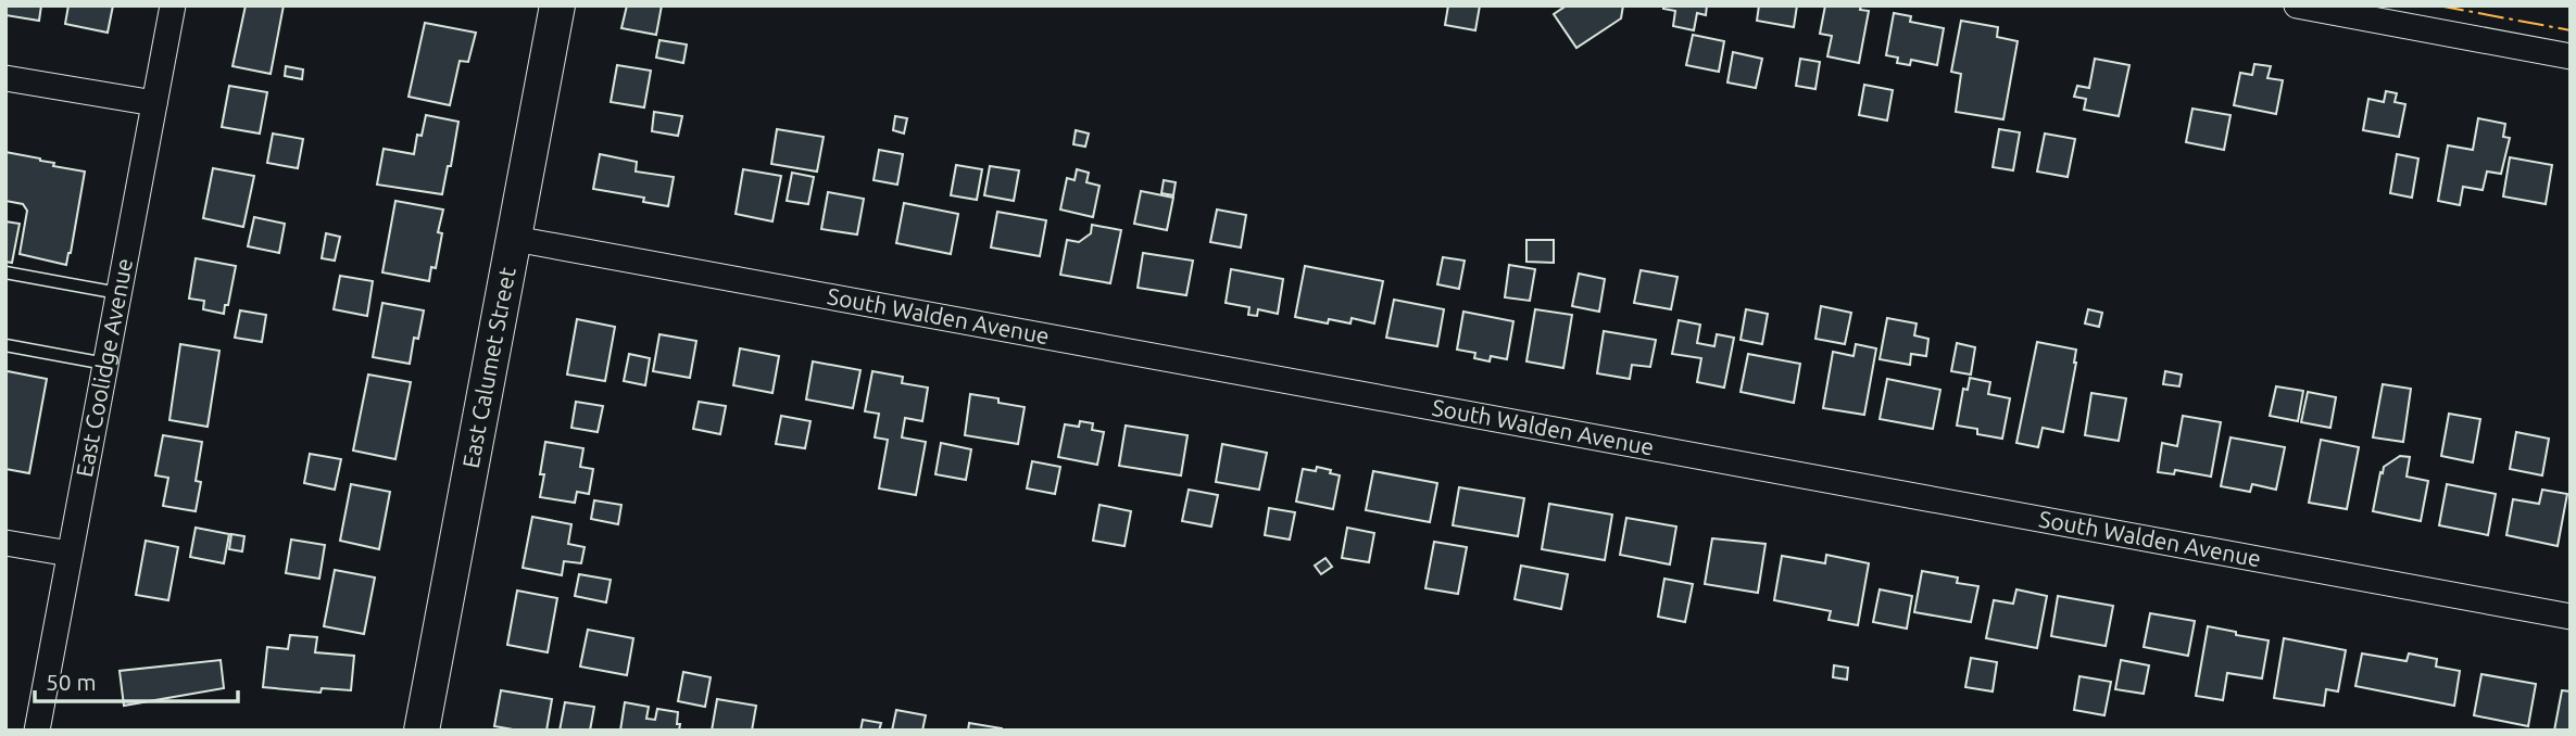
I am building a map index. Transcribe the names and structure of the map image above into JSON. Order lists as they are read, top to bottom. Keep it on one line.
{"streets":{"main road":["East Calumet Street"],"street":["South Walden Avenue","East Coolidge Avenue"]},"crossings":[["South Walden Avenue","East Calumet Street"]],"scale_bar":"50 m"}
